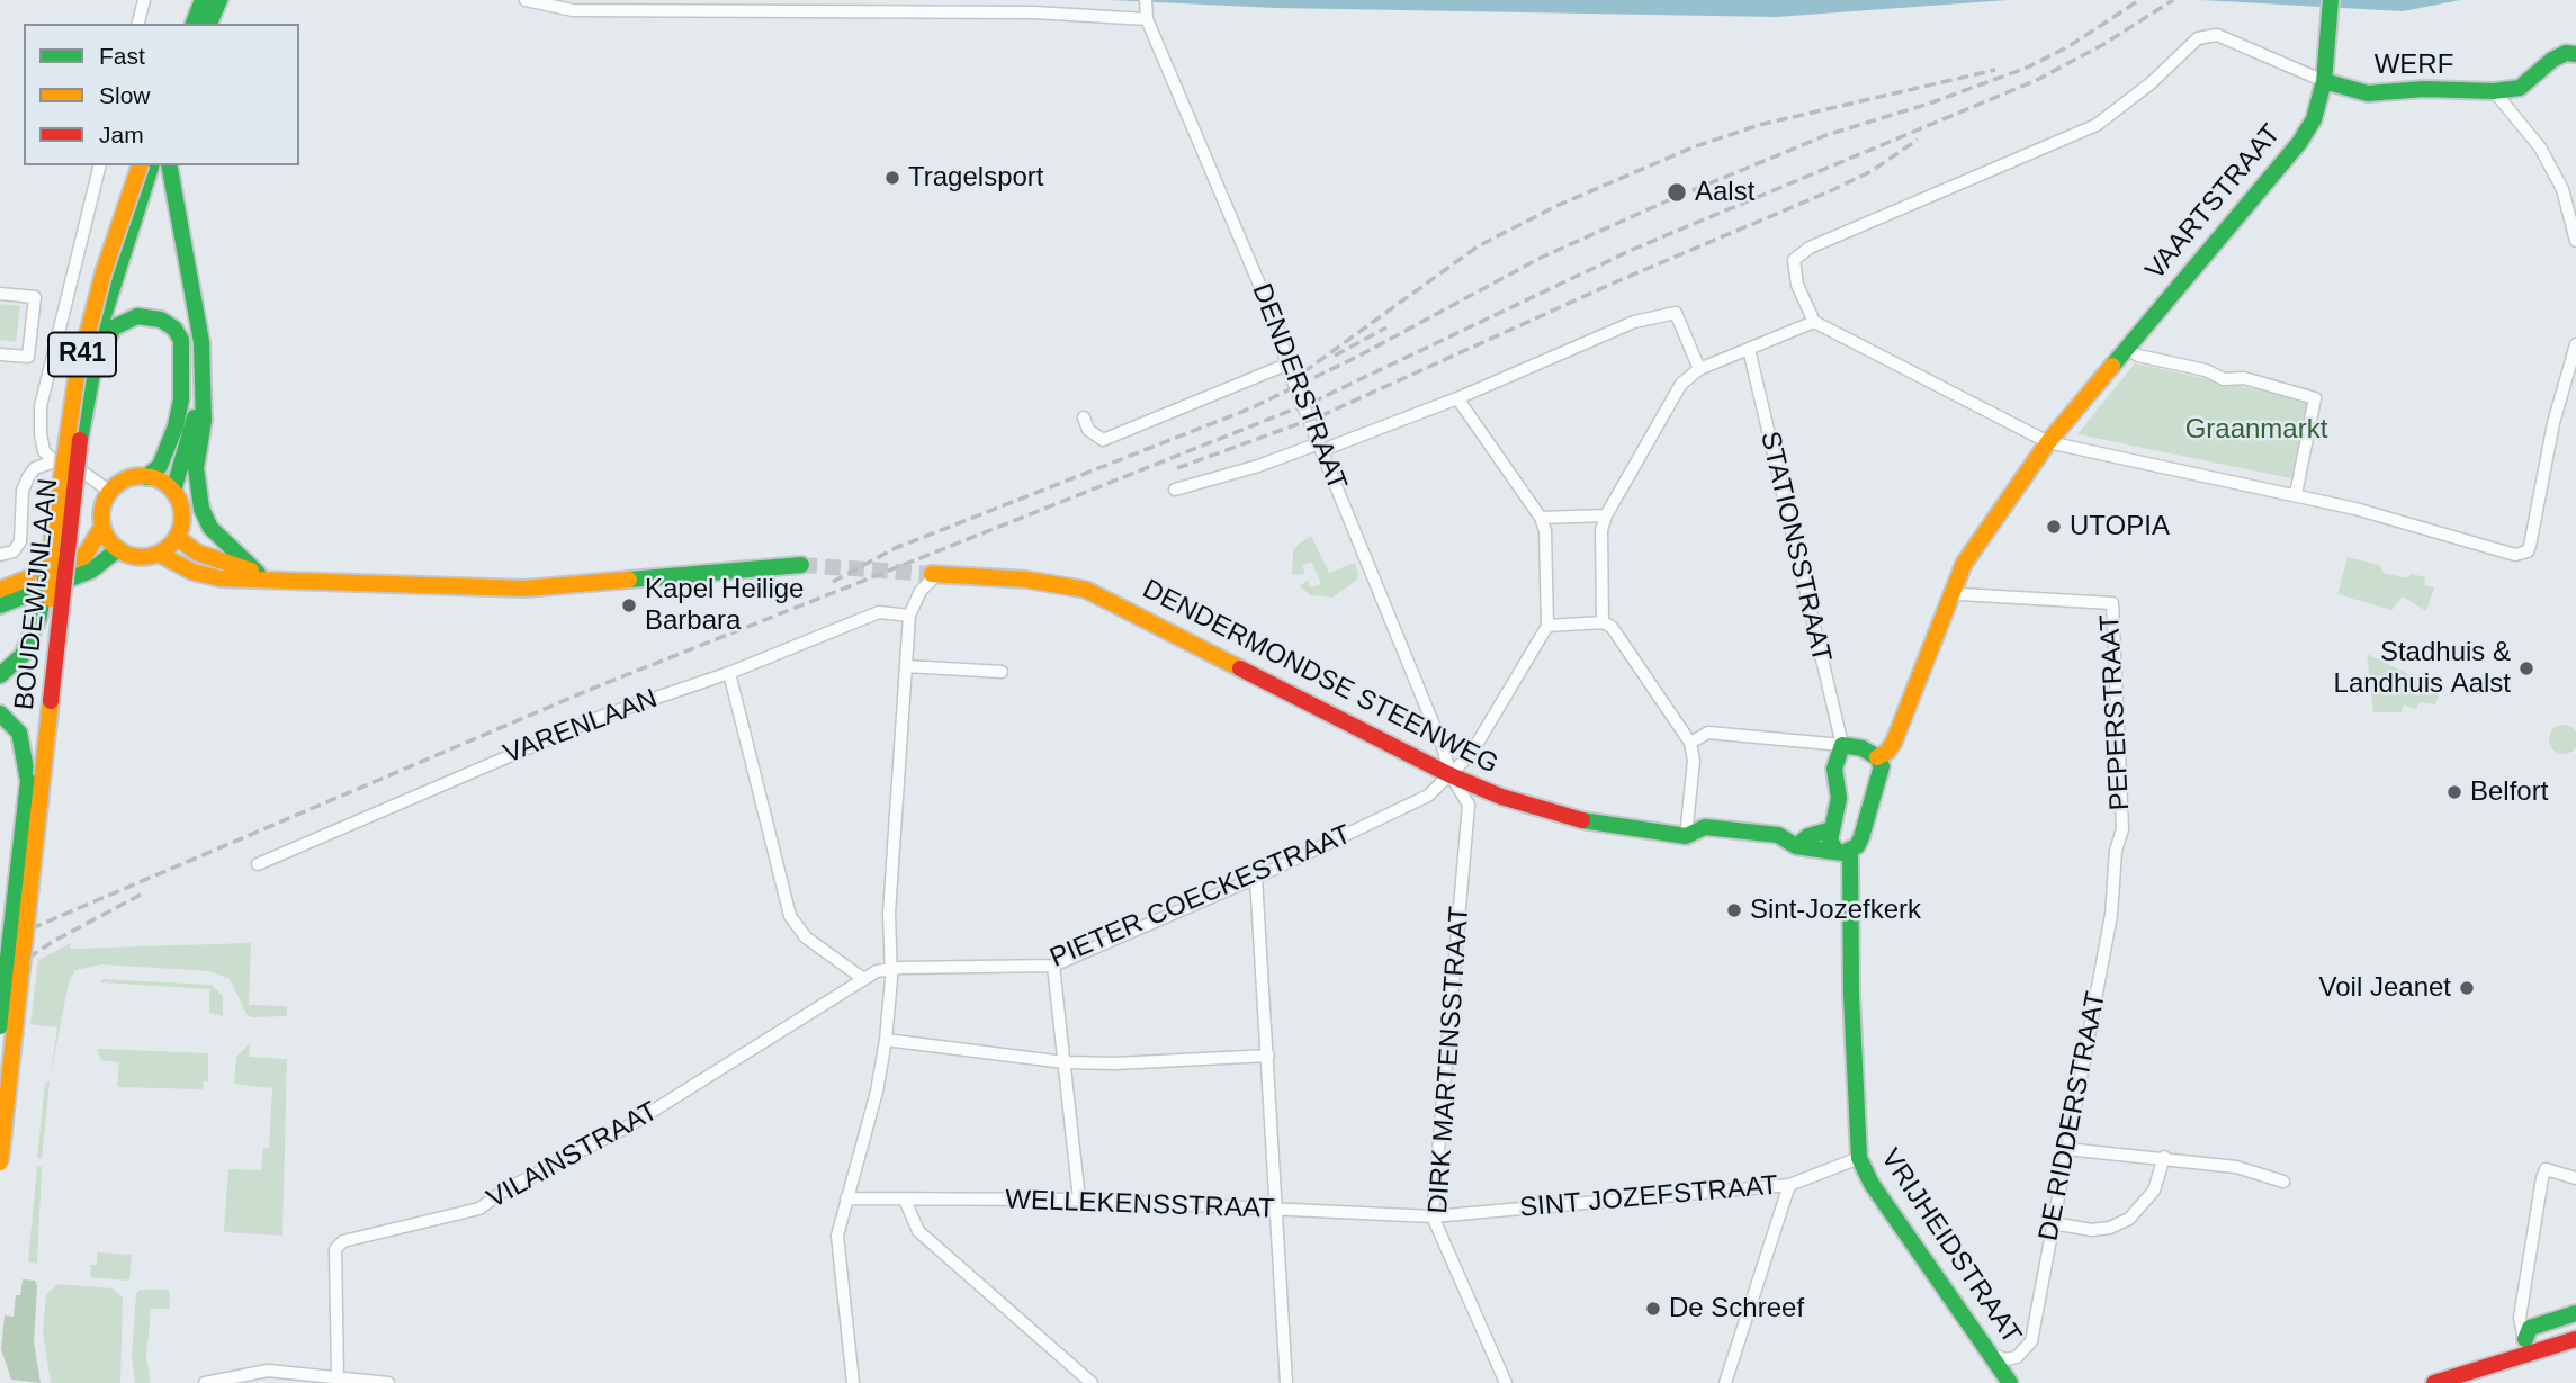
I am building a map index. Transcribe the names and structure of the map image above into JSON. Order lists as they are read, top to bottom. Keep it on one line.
{"streets":{"street":["WERF","VAARTSTRAAT","R41","DENDERSTRAAT","STATIONSSTRAAT","BOUDEWIJNLAAN","DENDERMONDSE STEENWEG","PEPERSTRAAT","VARENLAAN","PIETER COECKESTRAAT","DIRK MARTENSSTRAAT","DE RIDDERSTRAAT","VILAINSTRAAT","SINT JOZEFSTRAAT","WELLEKENSSTRAAT","VRIJHEIDSTRAAT"]},"crossings":[["WERF","VAARTSTRAAT"],["DENDERSTRAAT","DENDERMONDSE STEENWEG"],["DENDERSTRAAT","PIETER COECKESTRAAT"],["DENDERSTRAAT","DIRK MARTENSSTRAAT"],["STATIONSSTRAAT","VRIJHEIDSTRAAT"],["DENDERMONDSE STEENWEG","PIETER COECKESTRAAT"],["DENDERMONDSE STEENWEG","DIRK MARTENSSTRAAT"],["PEPERSTRAAT","DE RIDDERSTRAAT"],["PIETER COECKESTRAAT","DIRK MARTENSSTRAAT"],["PIETER COECKESTRAAT","VILAINSTRAAT"],["DIRK MARTENSSTRAAT","SINT JOZEFSTRAAT"],["DIRK MARTENSSTRAAT","WELLEKENSSTRAAT"],["DE RIDDERSTRAAT","VRIJHEIDSTRAAT"],["SINT JOZEFSTRAAT","WELLEKENSSTRAAT"],["SINT JOZEFSTRAAT","VRIJHEIDSTRAAT"]],"parks":["Graanmarkt"],"places":["Tragelsport","Aalst","UTOPIA","Kapel Heilige Barbara","Stadhuis & Landhuis Aalst","Belfort","Sint-Jozefkerk","Voil Jeanet","De Schreef"],"legend":["Fast","Slow","Jam"]}
